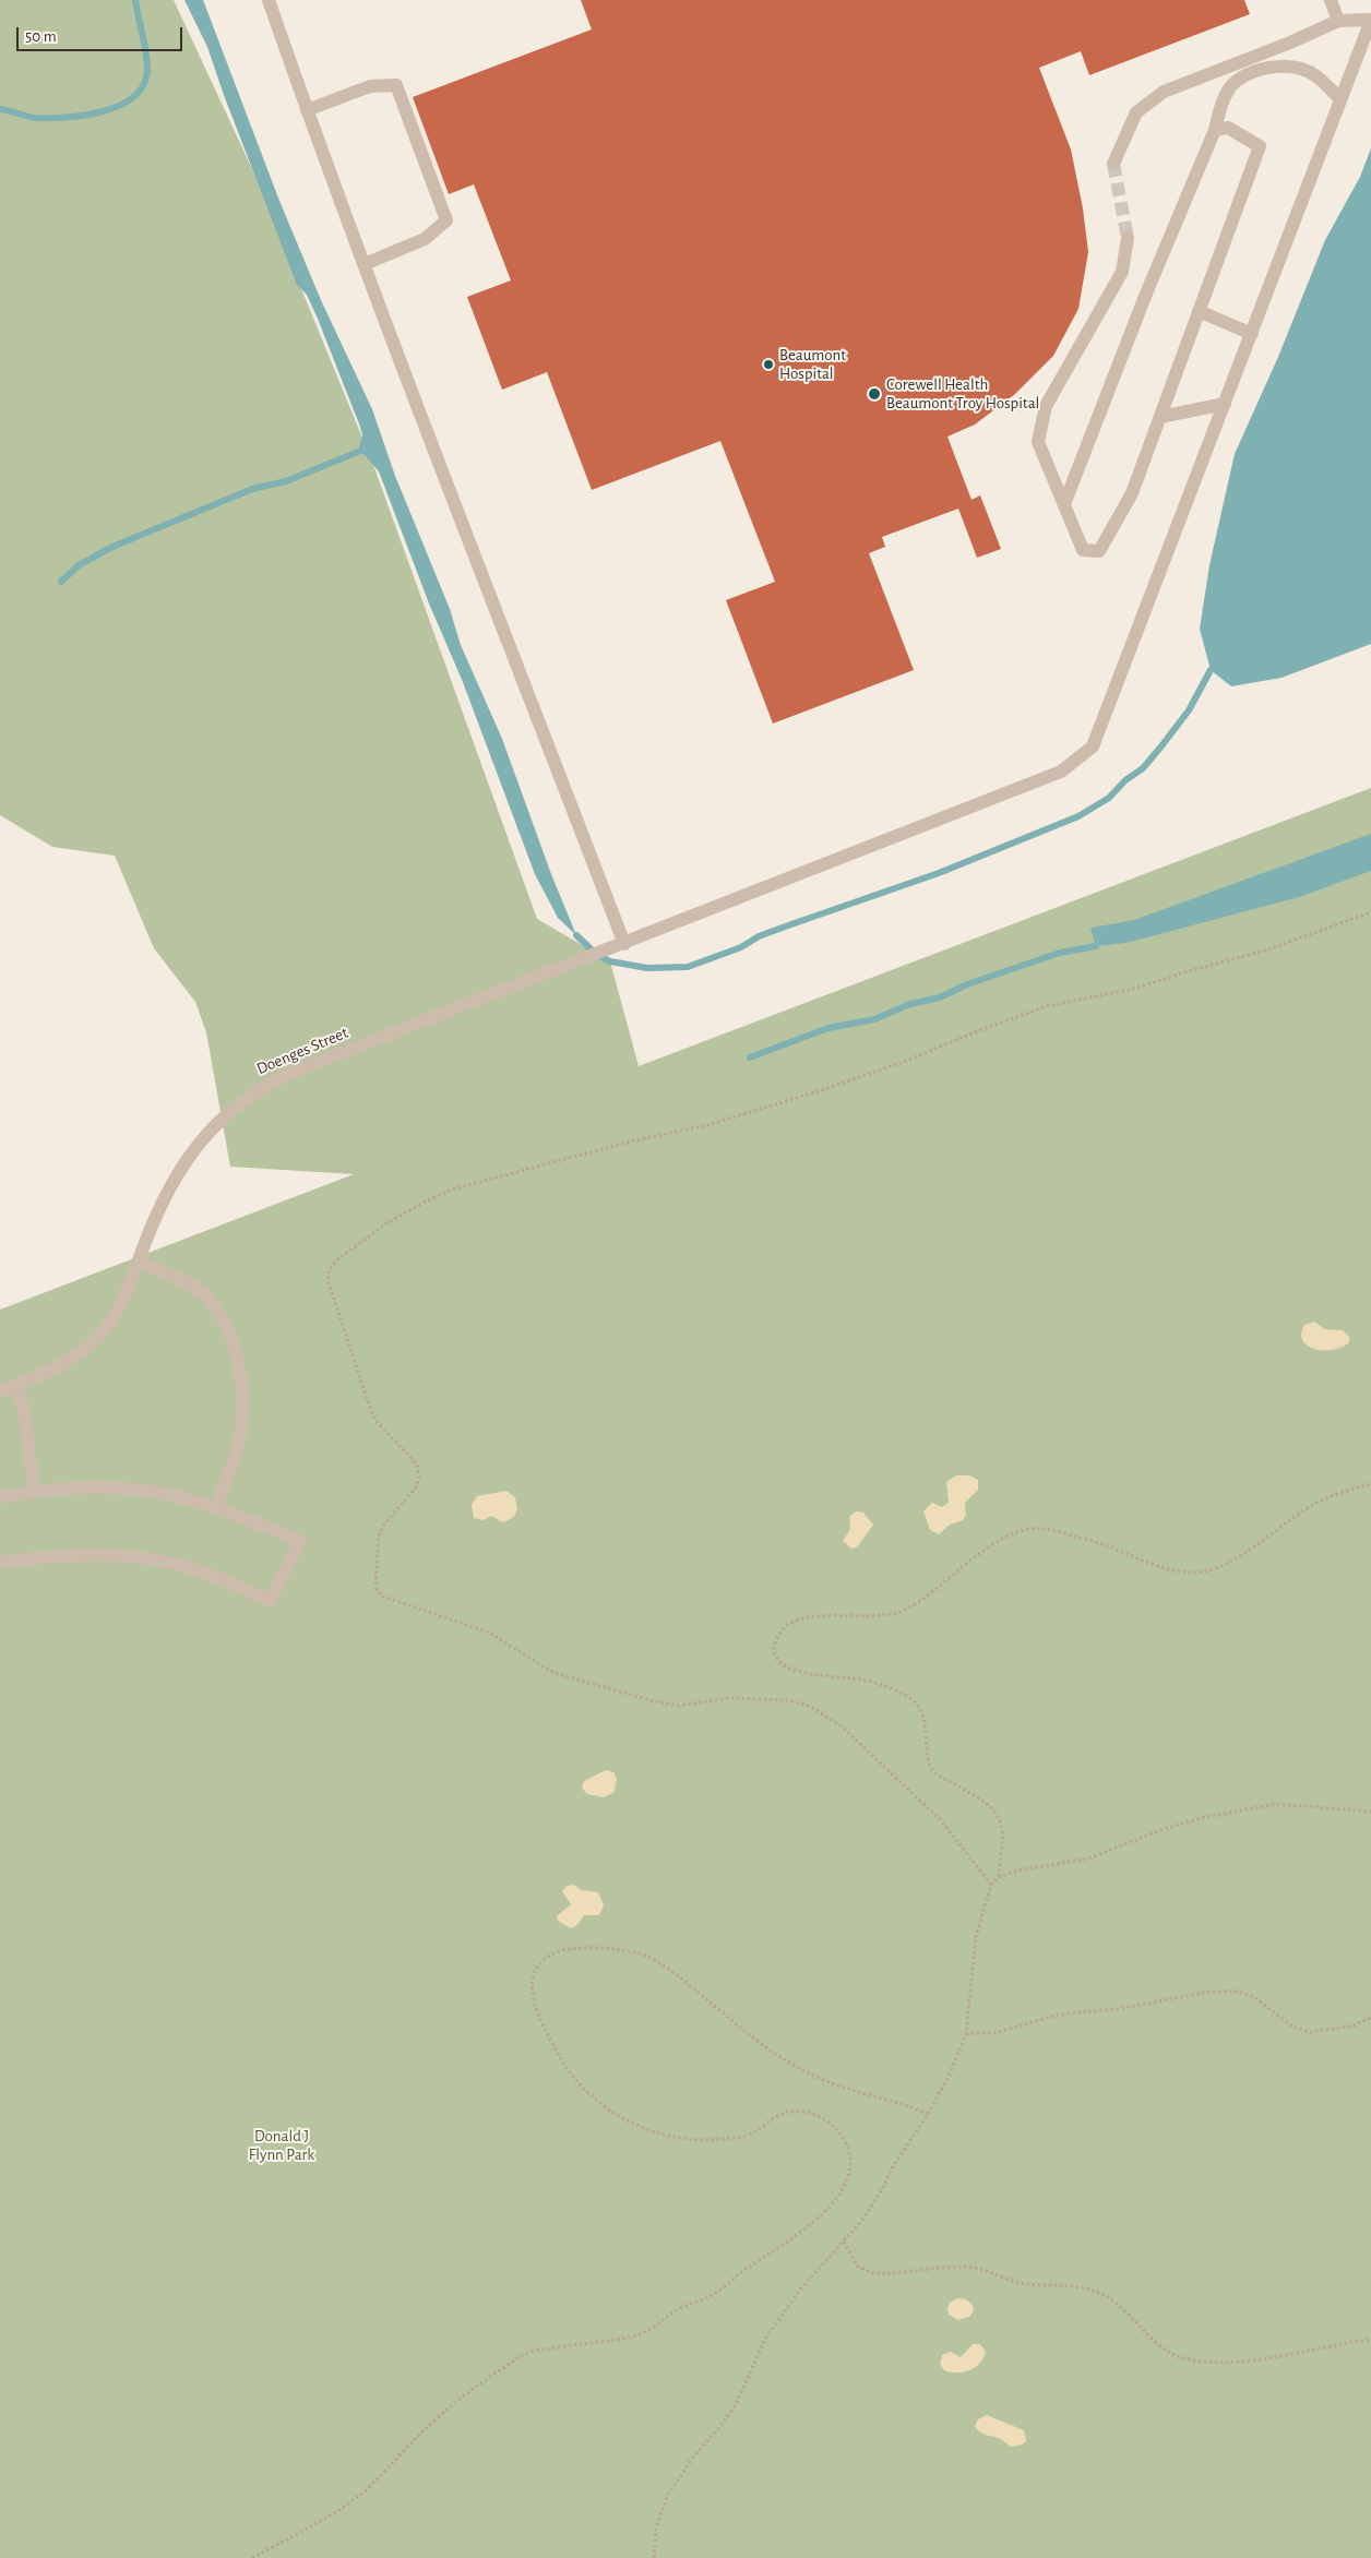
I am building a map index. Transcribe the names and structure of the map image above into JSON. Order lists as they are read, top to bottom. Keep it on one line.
{"streets":{"street":["Doenges Street"]},"parks":["Donald J Flynn Park"],"places":["Beaumont Hospital","Corewell Health Beaumont Troy Hospital"],"scale_bar":"50 m"}
